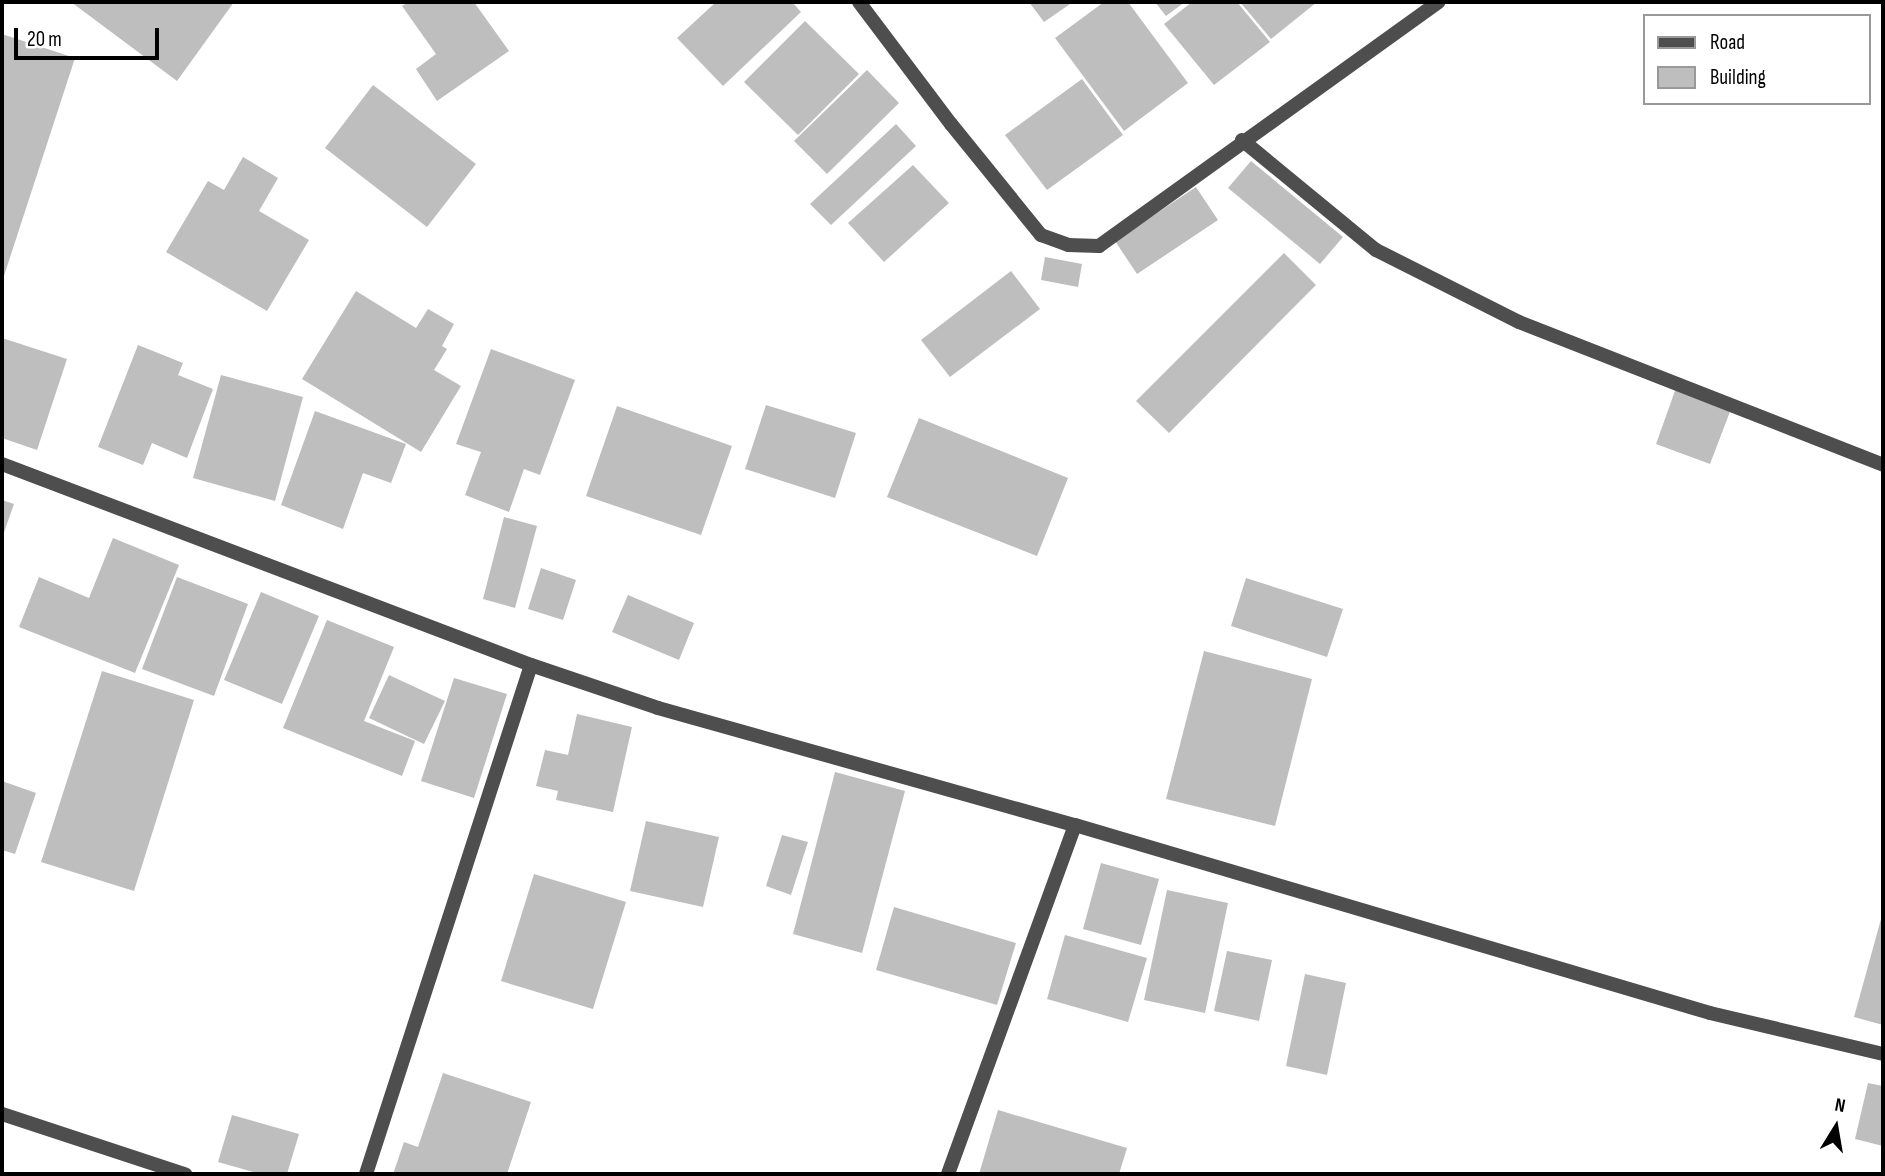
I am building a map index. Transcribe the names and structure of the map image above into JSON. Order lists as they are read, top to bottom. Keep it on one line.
{"legend":["Road","Building"],"scale_bar":"20 m","north":"top"}
